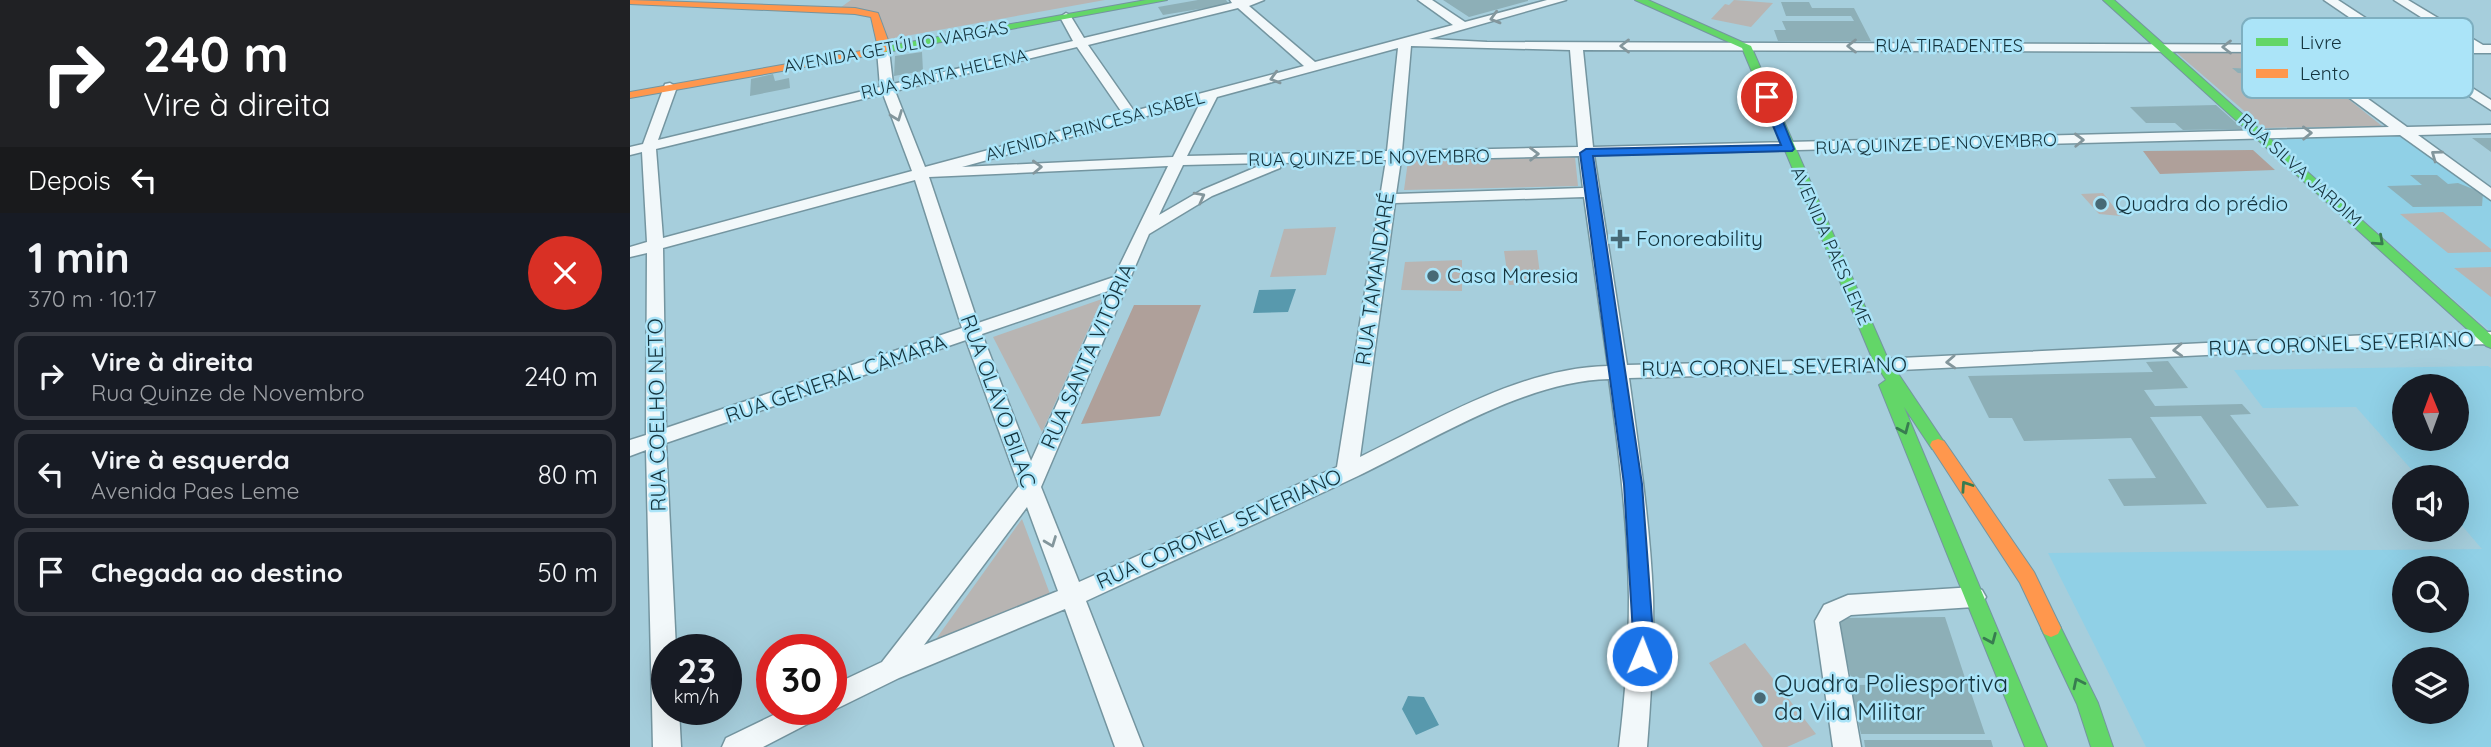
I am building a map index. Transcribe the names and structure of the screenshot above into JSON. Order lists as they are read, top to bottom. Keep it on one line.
{"streets":{"street":["RUA TIRADENTES","AVENIDA GETÚLIO VARGAS","RUA SANTA HELENA","AVENIDA PRINCESA ISABEL","RUA QUINZE DE NOVEMBRO","RUA SILVA JARDIM","AVENIDA PAES LEME","RUA TAMANDARÉ","RUA CORONEL SEVERIANO","RUA SANTA VITÓRIA","RUA GENERAL CÂMARA","RUA OLÁVO BILAC","RUA COELHO NETO"]},"crossings":[["RUA TIRADENTES","AVENIDA PRINCESA ISABEL"],["RUA TIRADENTES","RUA SILVA JARDIM"],["RUA TIRADENTES","AVENIDA PAES LEME"],["RUA TIRADENTES","RUA TAMANDARÉ"],["AVENIDA GETÚLIO VARGAS","RUA OLÁVO BILAC"],["AVENIDA GETÚLIO VARGAS","RUA COELHO NETO"],["RUA SANTA HELENA","RUA OLÁVO BILAC"],["RUA SANTA HELENA","RUA COELHO NETO"],["AVENIDA PRINCESA ISABEL","RUA QUINZE DE NOVEMBRO"],["AVENIDA PRINCESA ISABEL","RUA TAMANDARÉ"],["AVENIDA PRINCESA ISABEL","RUA SANTA VITÓRIA"],["AVENIDA PRINCESA ISABEL","RUA OLÁVO BILAC"],["AVENIDA PRINCESA ISABEL","RUA COELHO NETO"],["RUA QUINZE DE NOVEMBRO","RUA SILVA JARDIM"],["RUA QUINZE DE NOVEMBRO","AVENIDA PAES LEME"],["RUA QUINZE DE NOVEMBRO","RUA TAMANDARÉ"],["RUA QUINZE DE NOVEMBRO","RUA SANTA VITÓRIA"],["RUA QUINZE DE NOVEMBRO","RUA OLÁVO BILAC"],["RUA SILVA JARDIM","RUA CORONEL SEVERIANO"],["AVENIDA PAES LEME","RUA CORONEL SEVERIANO"],["RUA TAMANDARÉ","RUA CORONEL SEVERIANO"],["RUA CORONEL SEVERIANO","RUA SANTA VITÓRIA"],["RUA CORONEL SEVERIANO","RUA OLÁVO BILAC"],["RUA SANTA VITÓRIA","RUA GENERAL CÂMARA"],["RUA SANTA VITÓRIA","RUA OLÁVO BILAC"],["RUA GENERAL CÂMARA","RUA OLÁVO BILAC"],["RUA GENERAL CÂMARA","RUA COELHO NETO"]],"one_way":["RUA TIRADENTES","RUA QUINZE DE NOVEMBRO","RUA CORONEL SEVERIANO"],"places":{"other":["Quadra do prédio","Casa Maresia","Quadra Poliesportiva da Vila Militar"],"health":["Fonoreability"]},"legend":["Livre","Lento"],"north":"top","page":{"turn":["240 m","Vire à direita"],"then":"Depois","heading":["1 min","370 m · 10:17"],"list":[{"name":"Vire à direita","note":"Rua Quinze de Novembro","value":"240 m"},{"name":"Vire à esquerda","note":"Avenida Paes Leme","value":"80 m"},{"name":"Chegada ao destino","value":"50 m"}],"speed":"23 km/h","limit":"30"}}
